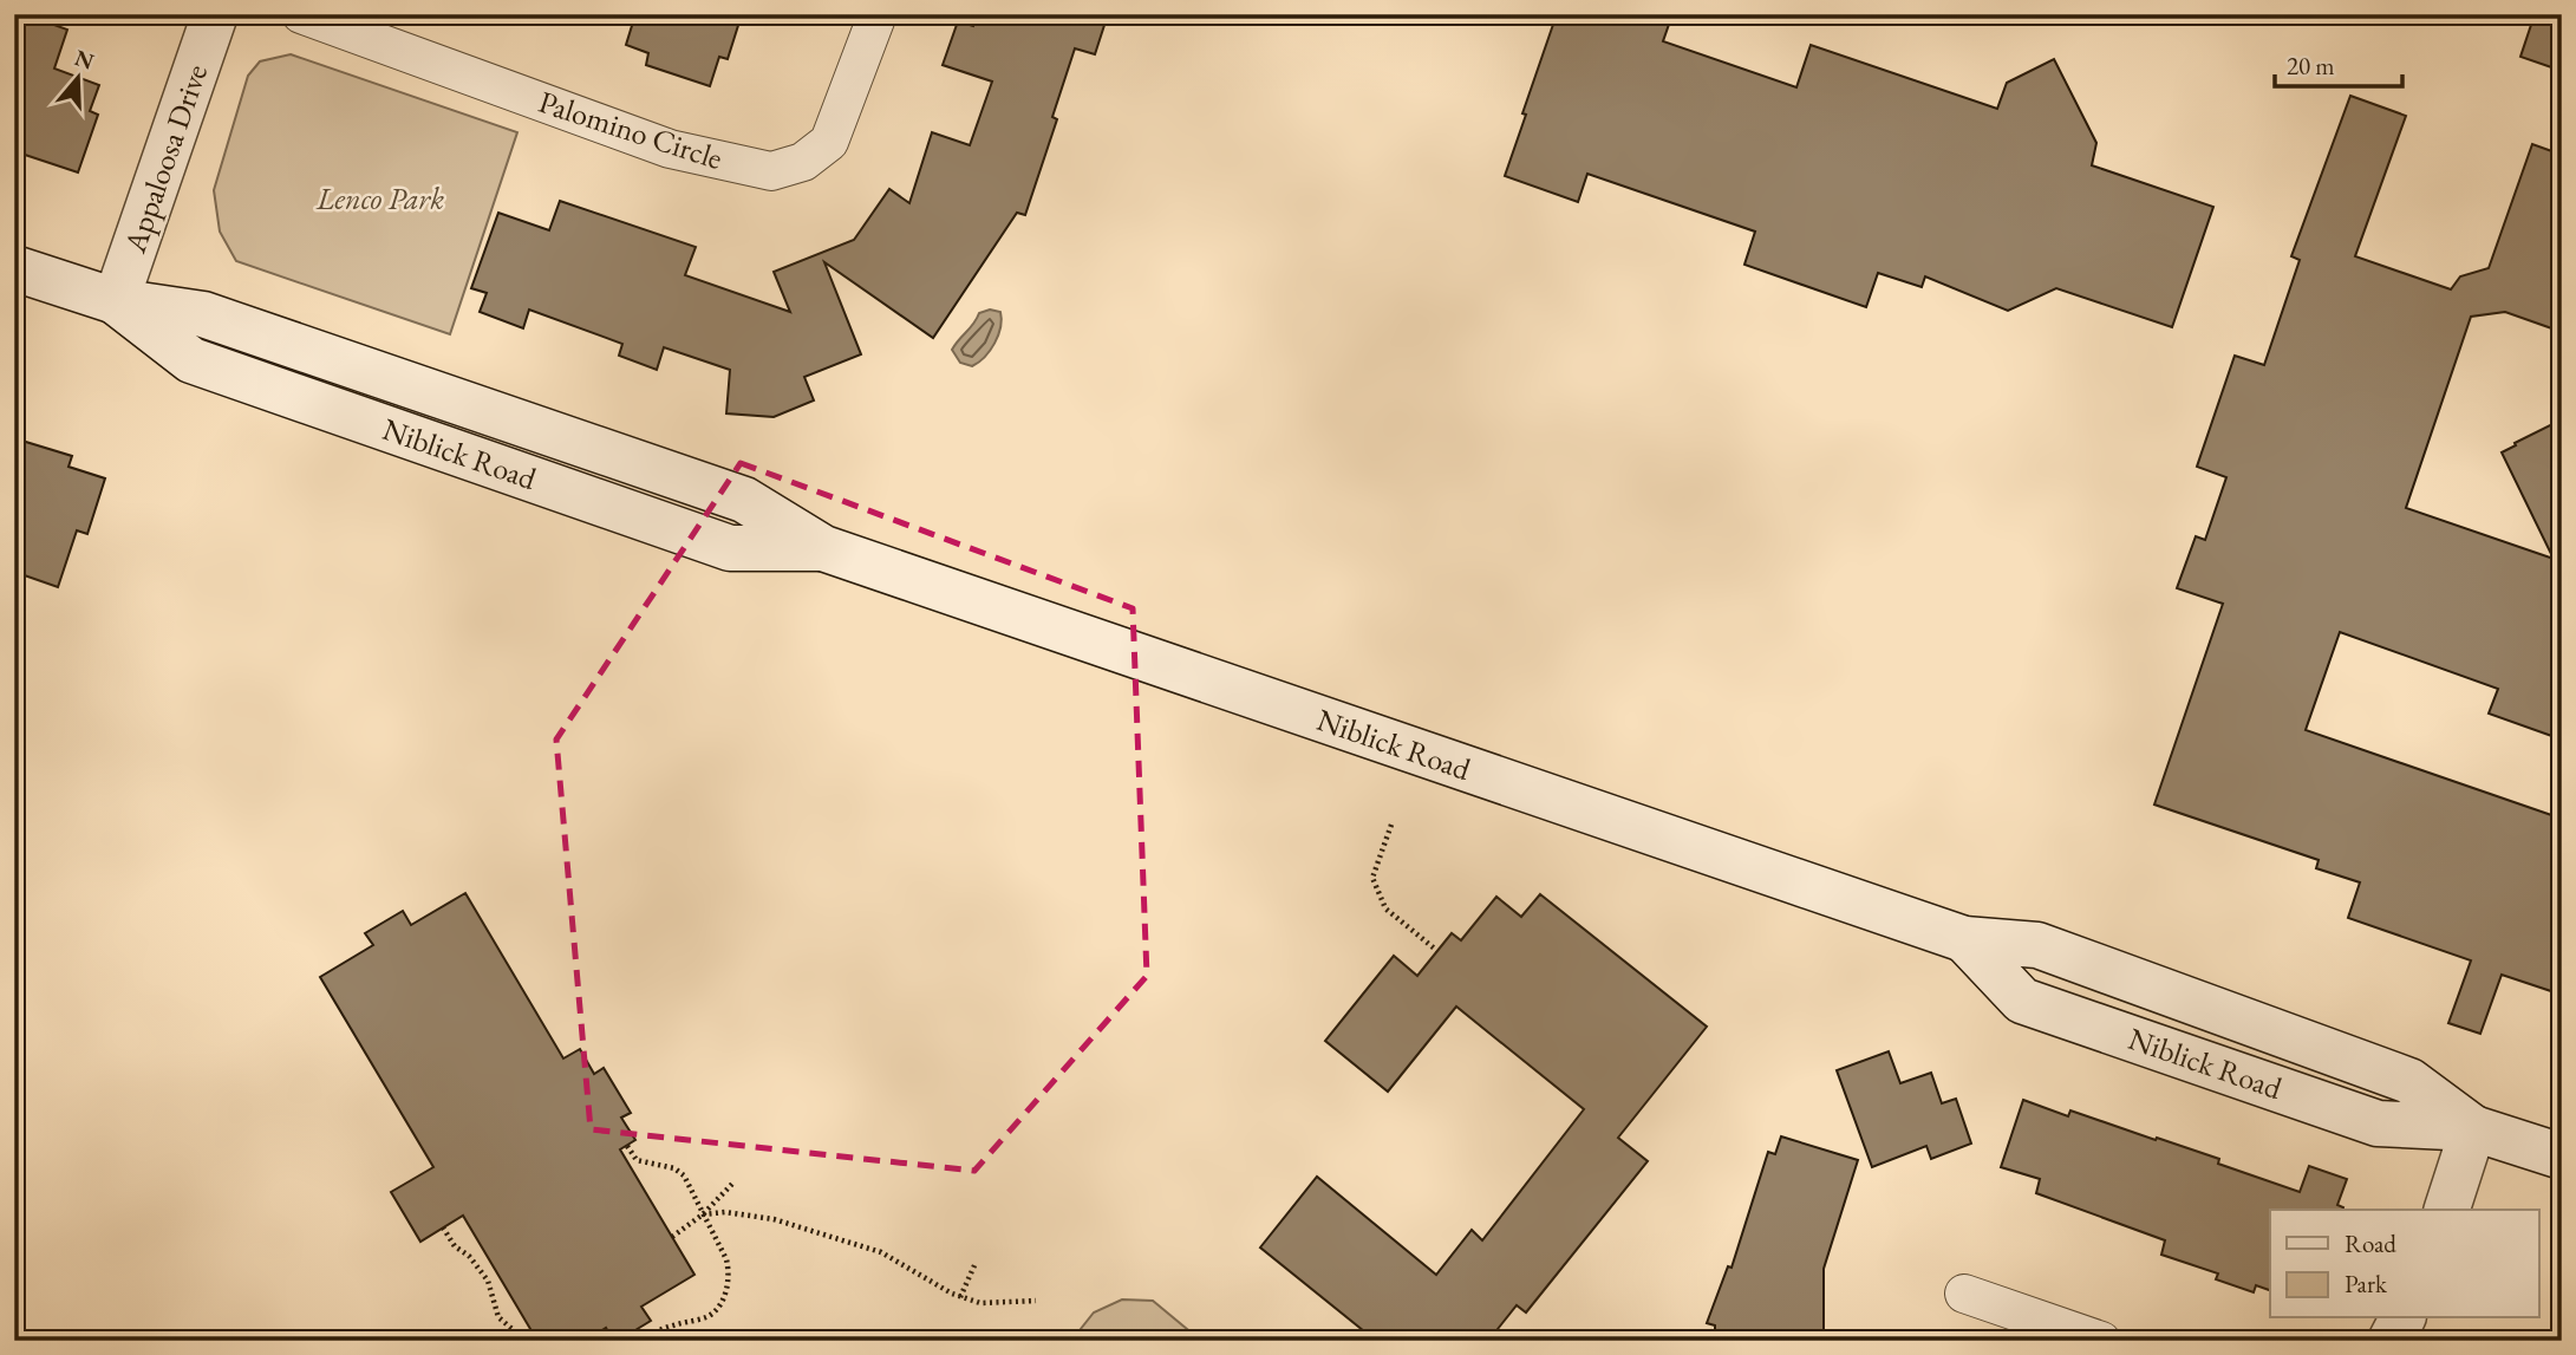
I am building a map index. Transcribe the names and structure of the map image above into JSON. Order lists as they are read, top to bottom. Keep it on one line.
{"streets":{"main road":["Appaloosa Drive","Niblick Road"],"street":["Palomino Circle"]},"crossings":[["Appaloosa Drive","Niblick Road"]],"parks":["Lenco Park"],"legend":["Road","Park"],"scale_bar":"20 m","north":"top"}
